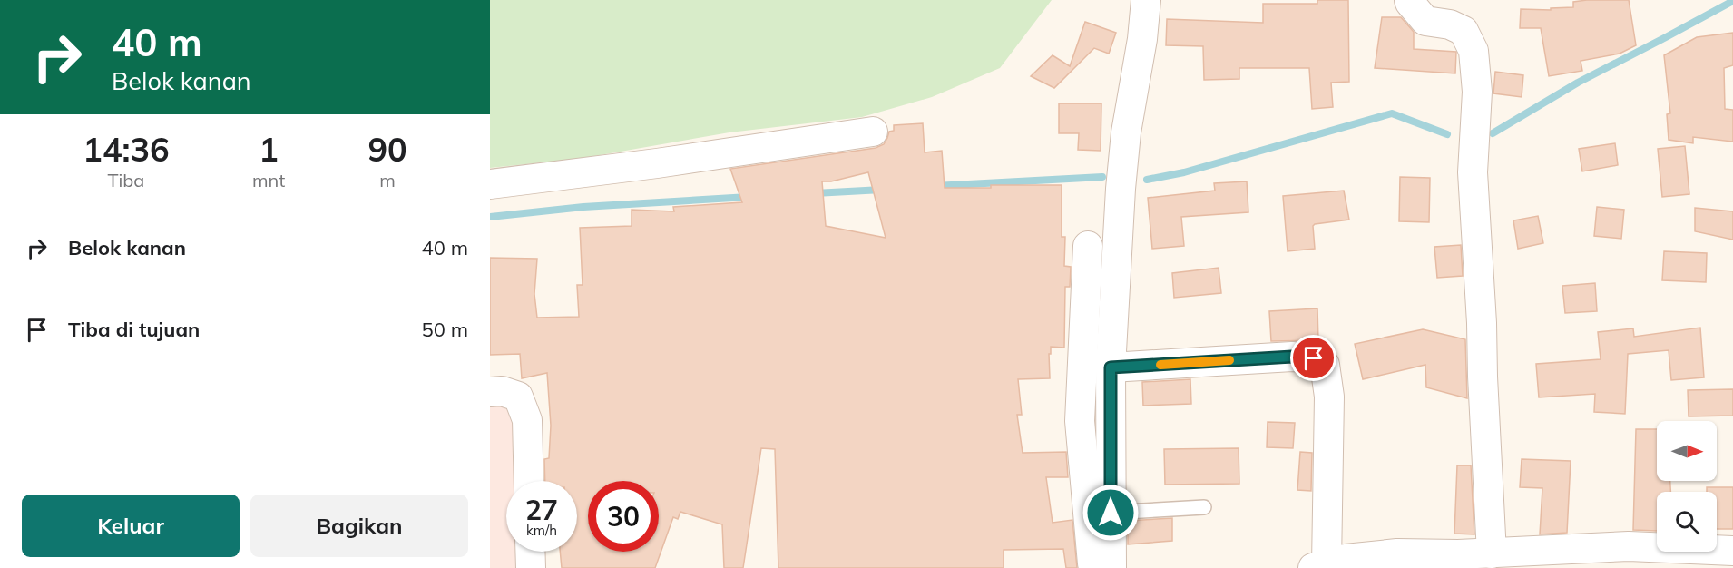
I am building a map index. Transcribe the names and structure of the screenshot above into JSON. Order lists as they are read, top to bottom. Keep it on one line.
{"north":"right","page":{"turn":["40 m","Belok kanan"],"eta":["14:36","Tiba","1","mnt","90","m"],"list":[{"name":"Belok kanan","value":"40 m"},{"name":"Tiba di tujuan","value":"50 m"}],"speed":"27 km/h","limit":"30","buttons":["Keluar","Bagikan"]}}
